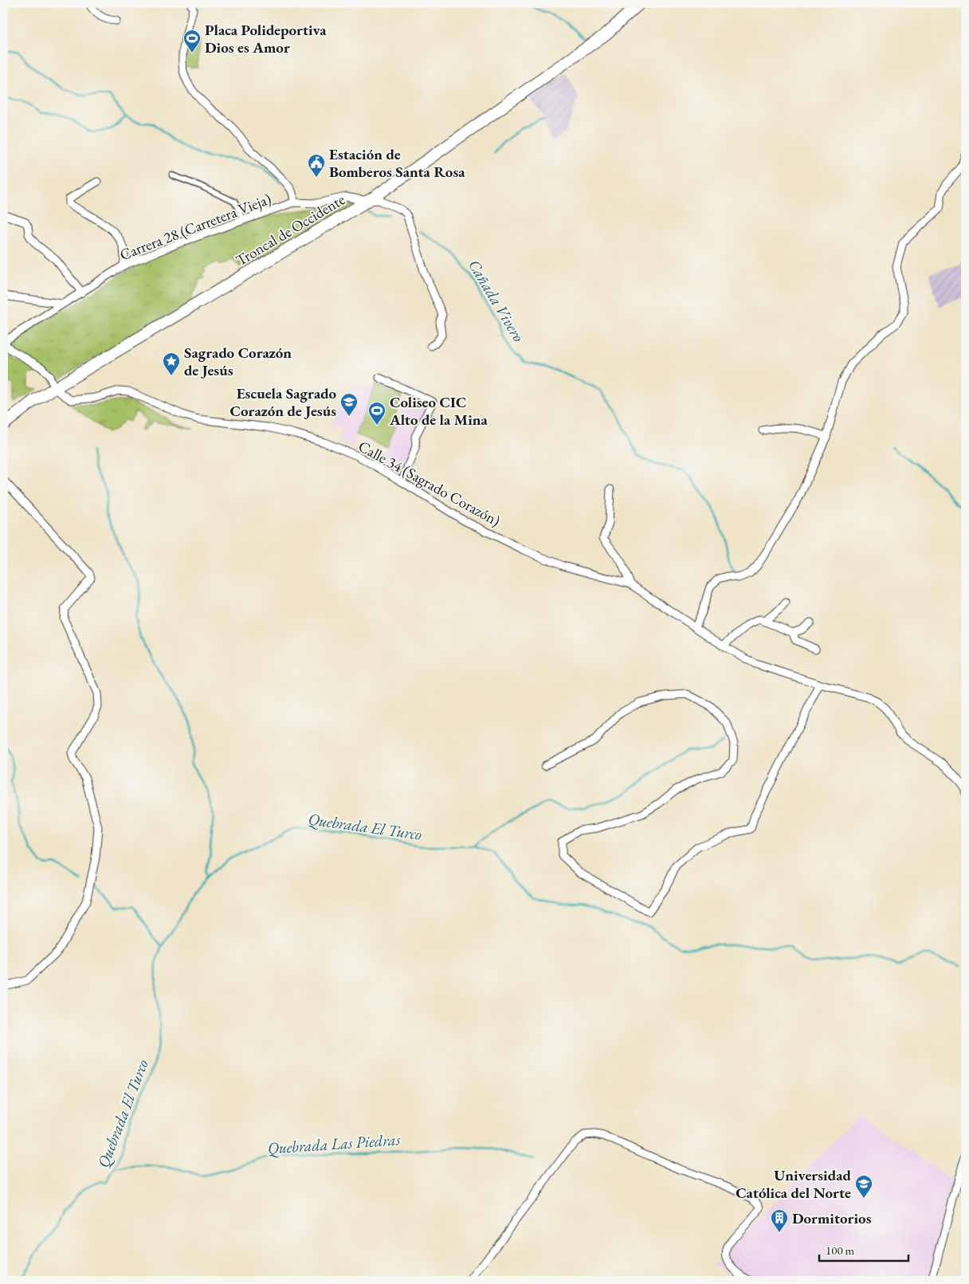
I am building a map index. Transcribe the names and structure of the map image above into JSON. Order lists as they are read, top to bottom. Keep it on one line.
{"streets":{"main road":["Troncal de Occidente"],"street":["Carrera 28 (Carretera Vieja)","Calle 34 (Sagrado Corazón)"]},"crossings":[["Carrera 28 (Carretera Vieja)","Troncal de Occidente"],["Troncal de Occidente","Calle 34 (Sagrado Corazón)"]],"water":["Cañada Vivero","Quebrada El Turco","Quebrada Las Piedras"],"places":{"sports":["Placa Polideportiva Dios es Amor","Coliseo CIC Alto de la Mina"],"public building":["Estación de Bomberos Santa Rosa"],"place":["Sagrado Corazón de Jesús"],"school or university":["Escuela Sagrado Corazón de Jesús","Universidad Católica del Norte"],"building":["Dormitorios"]},"scale_bar":"100 m"}
